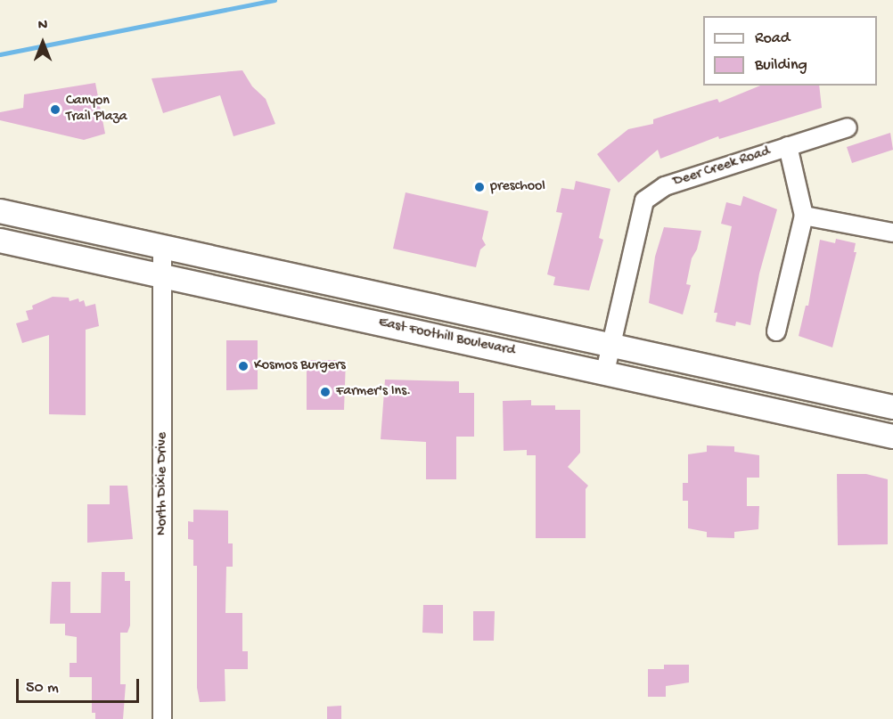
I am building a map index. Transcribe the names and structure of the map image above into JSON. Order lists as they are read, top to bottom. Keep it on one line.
{"streets":{"main road":["East Foothill Boulevard"],"street":["Deer Creek Road","North Dixie Drive"]},"crossings":[["Deer Creek Road","East Foothill Boulevard"],["East Foothill Boulevard","North Dixie Drive"]],"places":["Canyon Trail Plaza","preschool","Kosmos Burgers","Farmer's Ins."],"legend":["Road","Building"],"scale_bar":"50 m","north":"top"}
